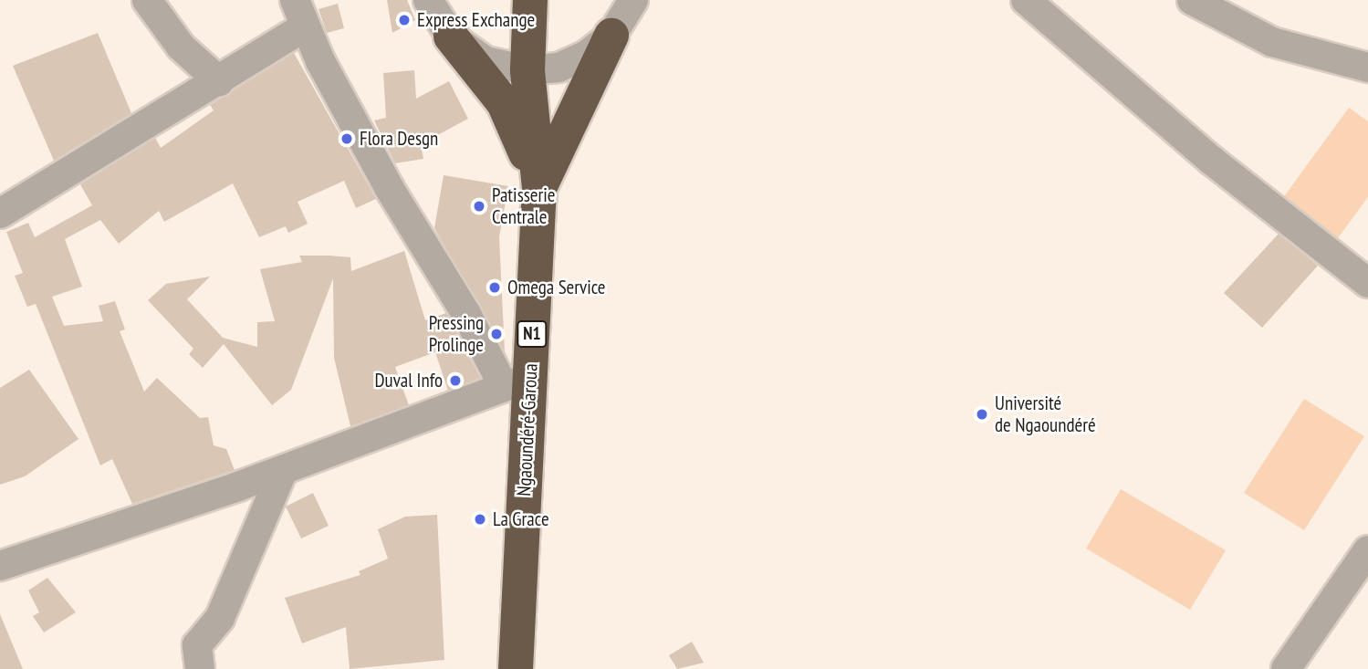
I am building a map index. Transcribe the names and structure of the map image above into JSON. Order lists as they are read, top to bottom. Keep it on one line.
{"streets":{"highway":["N1","Ngaoundéré-Garoua"]},"places":["Express Exchange","Flora Desgn","Patisserie Centrale","Omega Service","Pressing Prolinge","Duval Info","Université de Ngaoundéré","La Grace"]}
